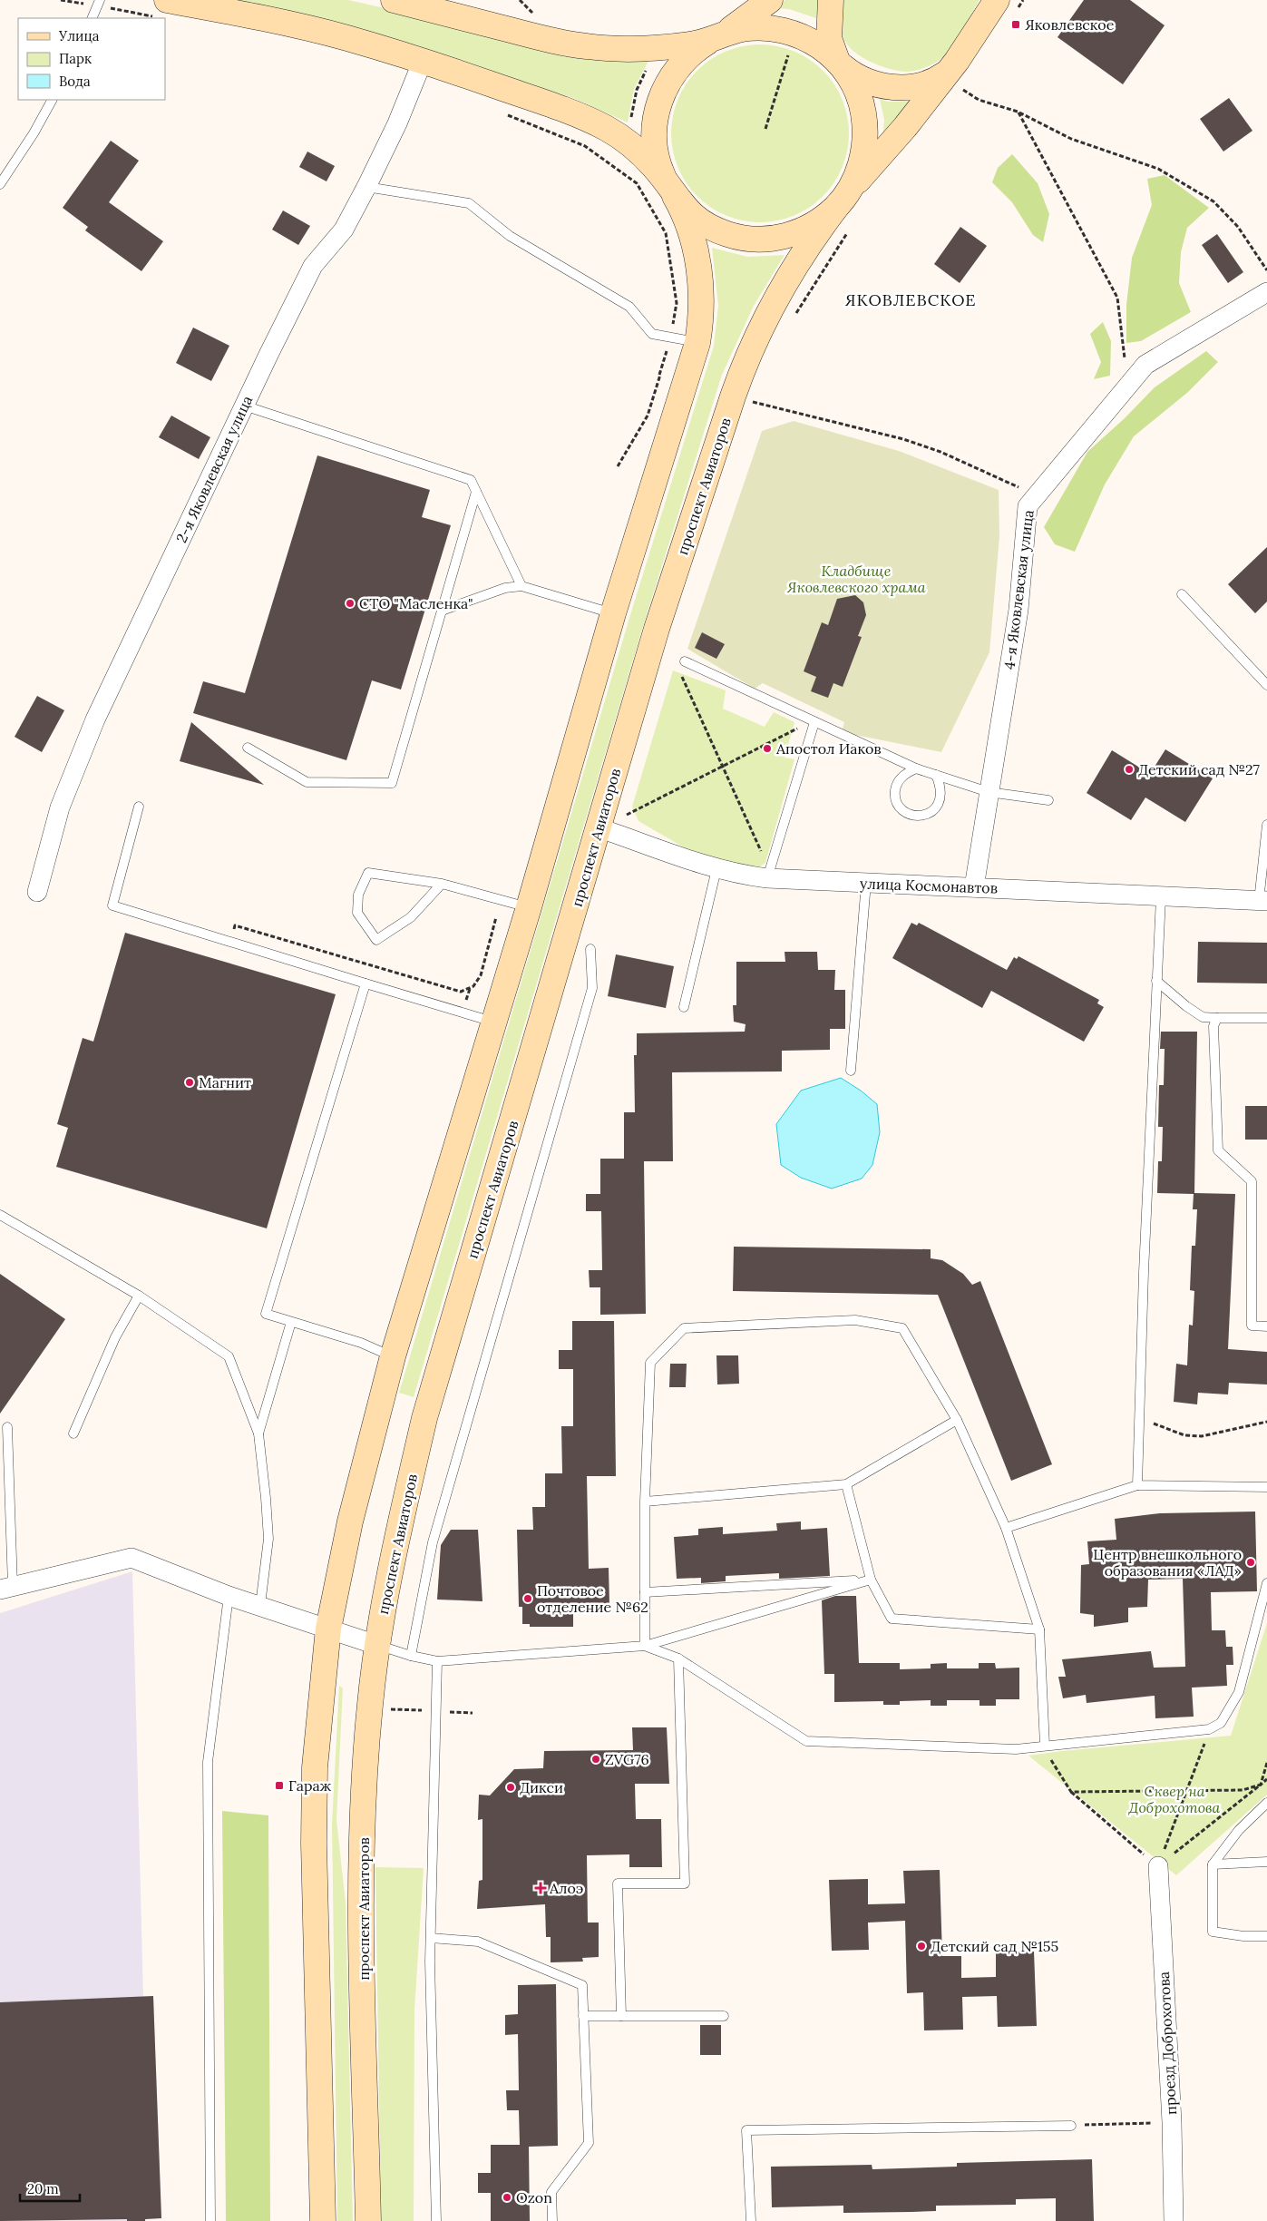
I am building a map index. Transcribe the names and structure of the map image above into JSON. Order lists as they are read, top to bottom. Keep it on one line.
{"streets":{"main road":["проспект Авиаторов"],"street":["2-я Яковлевская улица","4-я Яковлевская улица","улица Космонавтов","проезд Доброхотова"]},"crossings":[["проспект Авиаторов","улица Космонавтов"],["4-я Яковлевская улица","улица Космонавтов"]],"districts":["ЯКОВЛЕВСКОЕ"],"parks":["Кладбище Яковлевского храма","Сквер на Доброхотова"],"places":{"transit":["Яковлевское","Гараж"],"other":["СТО \"Масленка\"","Апостол Иаков","Детский сад №27","Магнит","Центр внешкольного образования «ЛАД»","Почтовое отделение №62","ZVG76","Дикси","Детский сад №155","Ozon"],"health":["Алоэ"]},"legend":["Улица","Парк","Вода"],"scale_bar":"20 m"}
